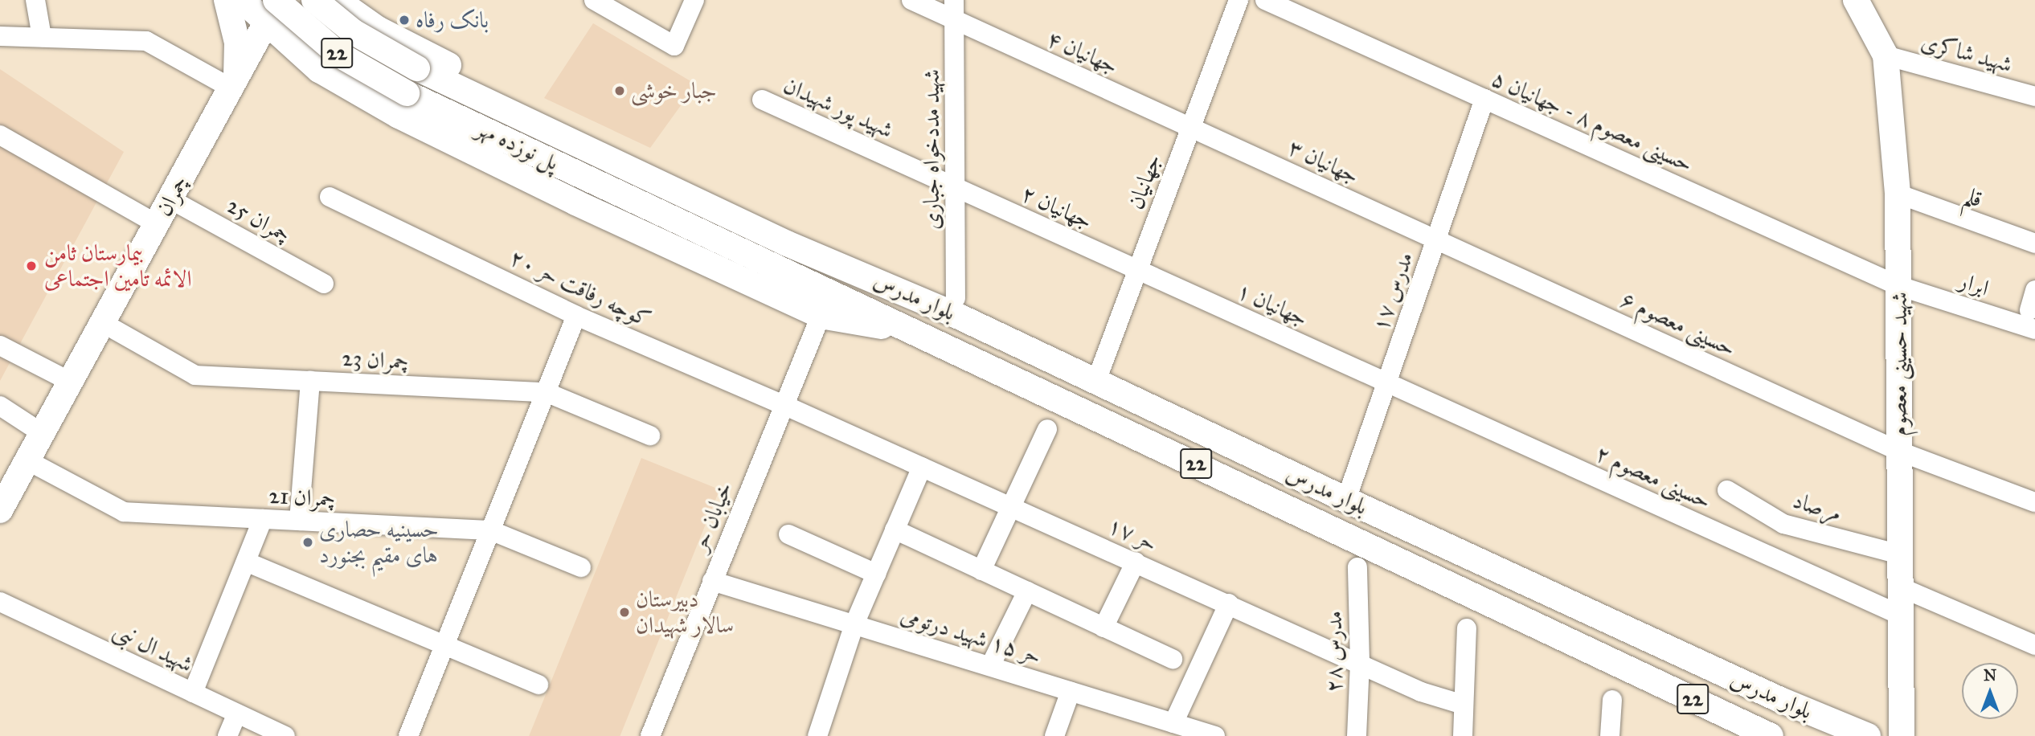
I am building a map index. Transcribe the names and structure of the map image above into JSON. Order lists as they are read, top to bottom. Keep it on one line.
{"streets":{"main road":["22","پل نوزده مهر","چمران","بلوار مدرس","شهید حسینی معصوم"],"street":["جهانیان ۴","شهید شاکری","شهید پور شهیدان","حسینی معصوم ۸ - جهانیان ۵","شهید مددخواه جباری","جهانیان ۳","جهانیان","قلم","جهانیان ۲","چمران 25","ابرار","کوچه رفاقت حر ۲۰","مدرس ۱۷","جهانیان ۱","حسینی معصوم ۶","چمران 23","حسینی معصوم ۲","چمران 21","مرصاد","خیابان حر","حر ۱۷","حر ۱۵ شهید درتومی","شهید ال نبی","مدرس ۲۸"]},"crossings":[["جهانیان ۴","شهید مددخواه جباری"],["جهانیان ۴","جهانیان ۳"],["جهانیان ۴","جهانیان"],["شهید شاکری","شهید حسینی معصوم"],["شهید پور شهیدان","شهید مددخواه جباری"],["شهید پور شهیدان","جهانیان ۲"],["حسینی معصوم ۸ - جهانیان ۵","ابرار"],["حسینی معصوم ۸ - جهانیان ۵","مدرس ۱۷"],["حسینی معصوم ۸ - جهانیان ۵","شهید حسینی معصوم"],["پل نوزده مهر","چمران"],["پل نوزده مهر","بلوار مدرس"],["شهید مددخواه جباری","جهانیان ۲"],["جهانیان ۳","جهانیان"],["جهانیان ۳","مدرس ۱۷"],["جهانیان ۳","حسینی معصوم ۶"],["جهانیان","جهانیان ۲"],["جهانیان","بلوار مدرس"],["جهانیان","جهانیان ۱"],["چمران","چمران 25"],["چمران","چمران 23"],["چمران","چمران 21"],["قلم","شهید حسینی معصوم"],["جهانیان ۲","جهانیان ۱"],["ابرار","شهید حسینی معصوم"],["کوچه رفاقت حر ۲۰","خیابان حر"],["کوچه رفاقت حر ۲۰","حر ۱۷"],["مدرس ۱۷","بلوار مدرس"],["مدرس ۱۷","جهانیان ۱"],["مدرس ۱۷","حسینی معصوم ۶"],["مدرس ۱۷","حسینی معصوم ۲"],["جهانیان ۱","حسینی معصوم ۲"],["حسینی معصوم ۶","شهید حسینی معصوم"],["شهید حسینی معصوم","حسینی معصوم ۲"],["شهید حسینی معصوم","مرصاد"],["خیابان حر","حر ۱۷"],["خیابان حر","حر ۱۵ شهید درتومی"],["حر ۱۷","مدرس ۲۸"]],"places":["بانک رفاه","جبار خوشی","بیمارستان ثامن الائمه تامین اجتماعی","حسینیه حصاری های مقیم بجنورد","دبیرستان سالار شهیدان"],"north":"top"}
